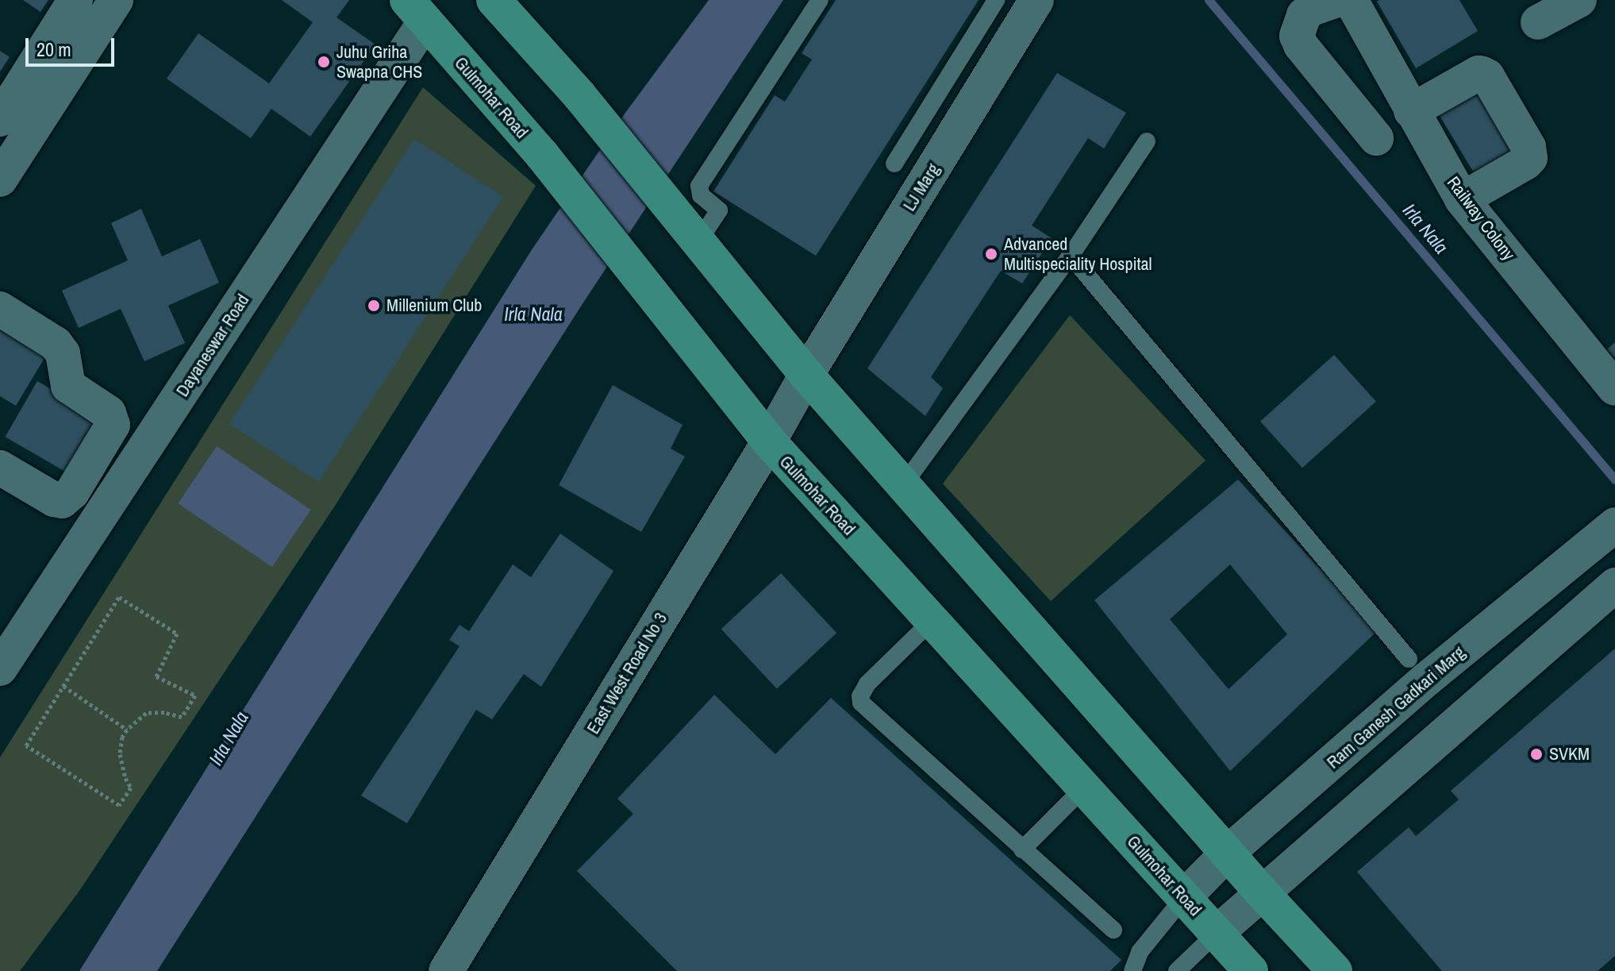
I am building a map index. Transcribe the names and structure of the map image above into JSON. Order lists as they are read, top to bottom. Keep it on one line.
{"streets":{"main road":["Gulmohar Road"],"street":["LJ Marg","Railway Colony","Dayaneswar Road","East West Road No 3","Ram Ganesh Gadkari Marg"]},"crossings":[["Gulmohar Road","Dayaneswar Road"],["Gulmohar Road","East West Road No 3"],["Gulmohar Road","Ram Ganesh Gadkari Marg"],["LJ Marg","East West Road No 3"]],"water":["Irla Nala"],"places":["Juhu Griha Swapna CHS","Advanced Multispeciality Hospital","Millenium Club","SVKM"],"scale_bar":"20 m"}
